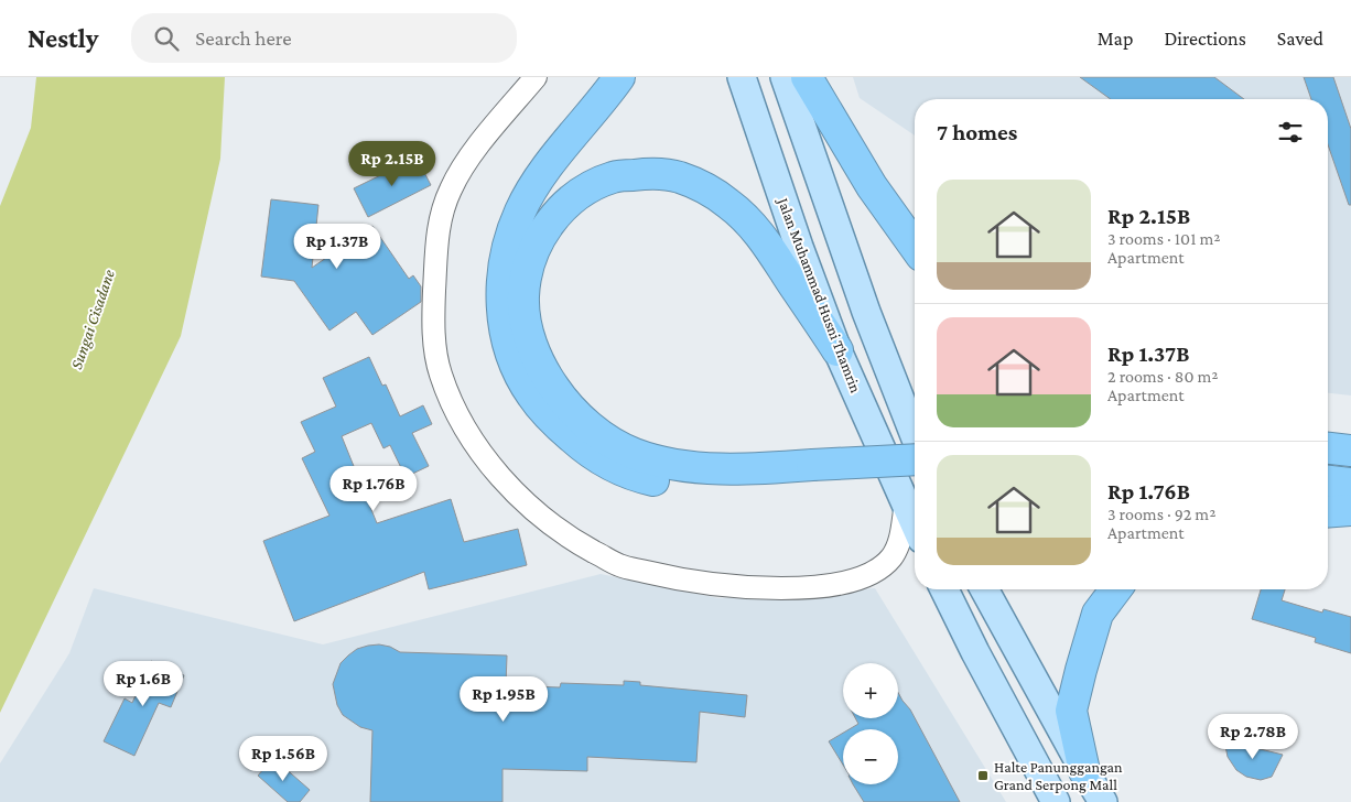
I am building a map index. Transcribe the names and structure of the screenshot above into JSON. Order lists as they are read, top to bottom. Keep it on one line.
{"streets":{"main road":["Jalan Muhammad Husni Thamrin"]},"water":["Sungai Cisadane"],"places":{"transit":["Halte Panunggangan Grand Serpong Mall"]},"page":{"header":"Nestly","search":"Search here","nav":["Map","Directions","Saved"],"heading":"7 homes","price":["Rp 2.15B","Rp 1.37B","Rp 1.76B","Rp 1.6B","Rp 1.95B","Rp 2.78B","Rp 1.56B"],"list":[{"name":"Rp 2.15B","note":"3 rooms · 101 m² · Apartment"},{"name":"Rp 1.37B","note":"2 rooms · 80 m² · Apartment"},{"name":"Rp 1.76B","note":"3 rooms · 92 m² · Apartment"}],"map_buttons":["+","−"]}}
